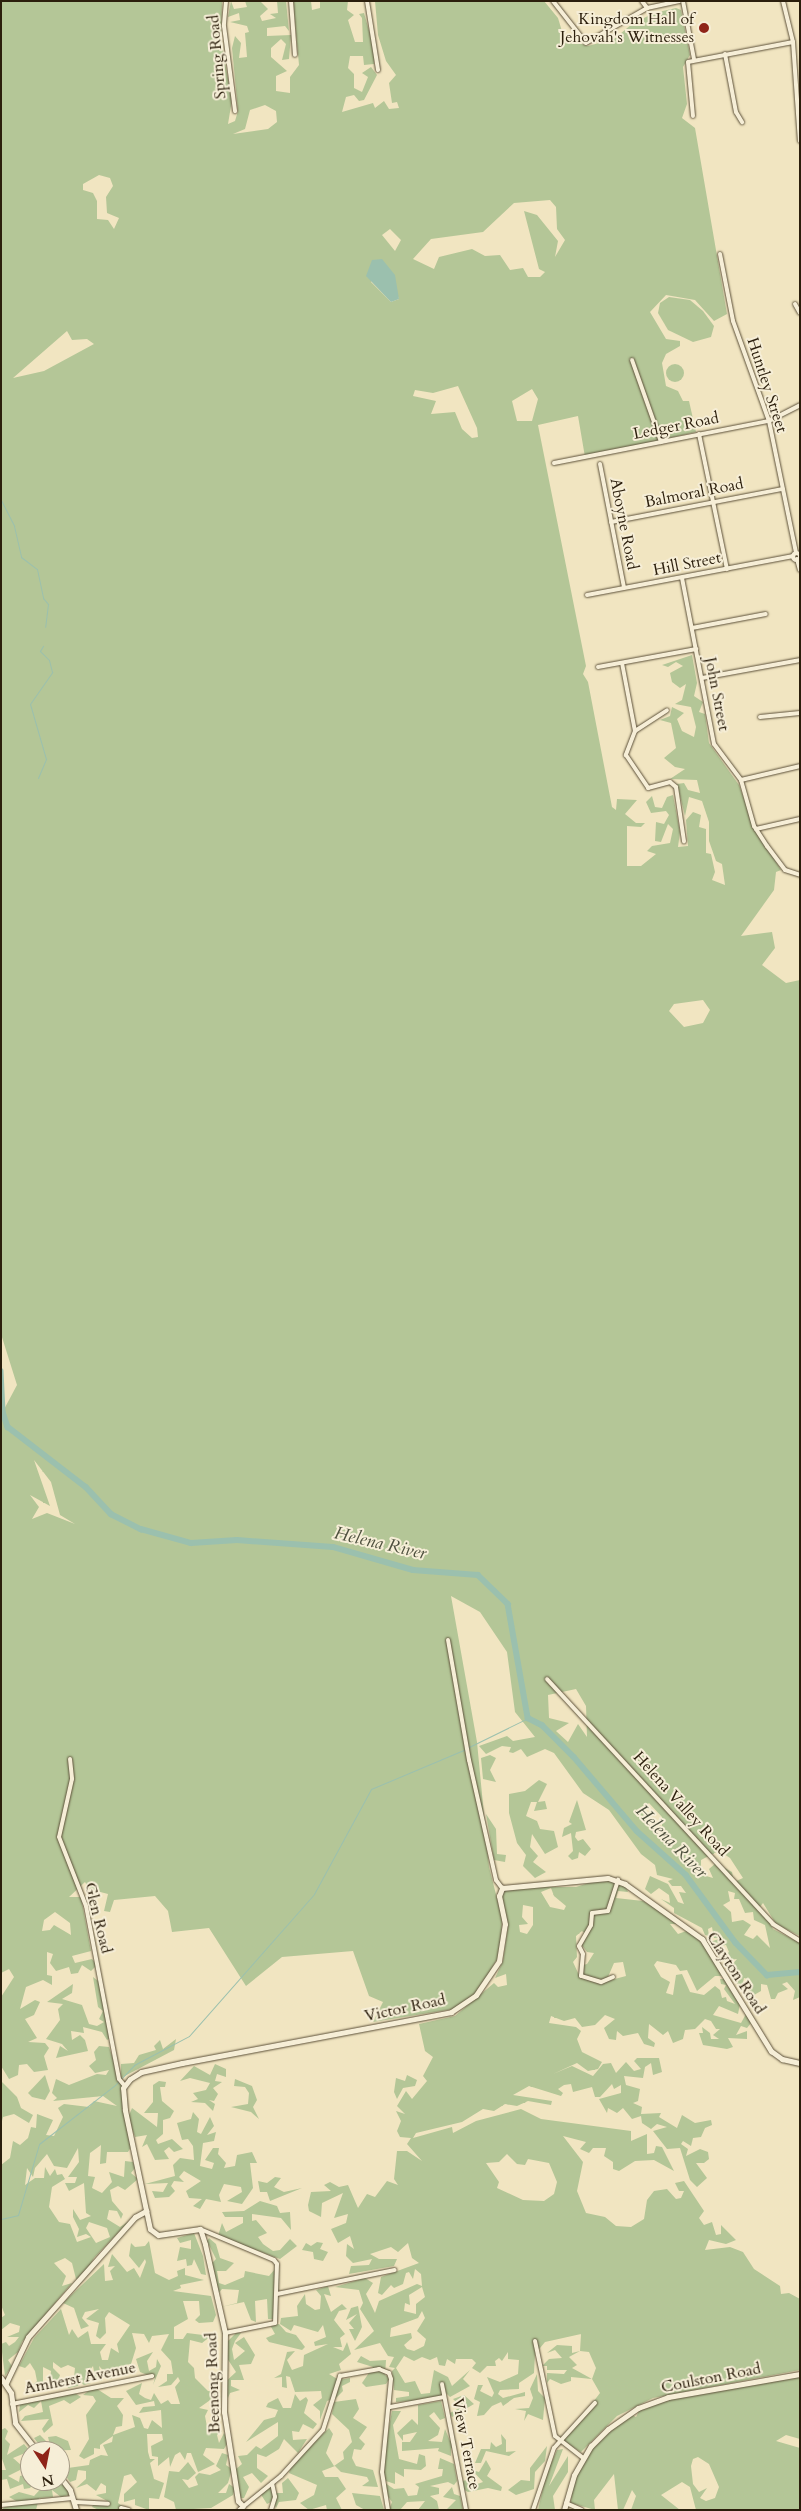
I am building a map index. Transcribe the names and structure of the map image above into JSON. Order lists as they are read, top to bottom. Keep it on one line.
{"streets":{"street":["Spring Road","Huntley Street","Ledger Road","Balmoral Road","Aboyne Road","Hill Street","John Street","Helena Valley Road","Glen Road","Clayton Road","Victor Road","Amherst Avenue","Coulston Road","Beenong Road","View Terrace"]},"crossings":[["Huntley Street","Ledger Road"],["Huntley Street","Balmoral Road"],["Huntley Street","Hill Street"],["Balmoral Road","Aboyne Road"],["Aboyne Road","Hill Street"],["Hill Street","John Street"],["Glen Road","Victor Road"]],"water":["Helena River"],"places":["Kingdom Hall of Jehovah's Witnesses"],"north":"bottom"}
